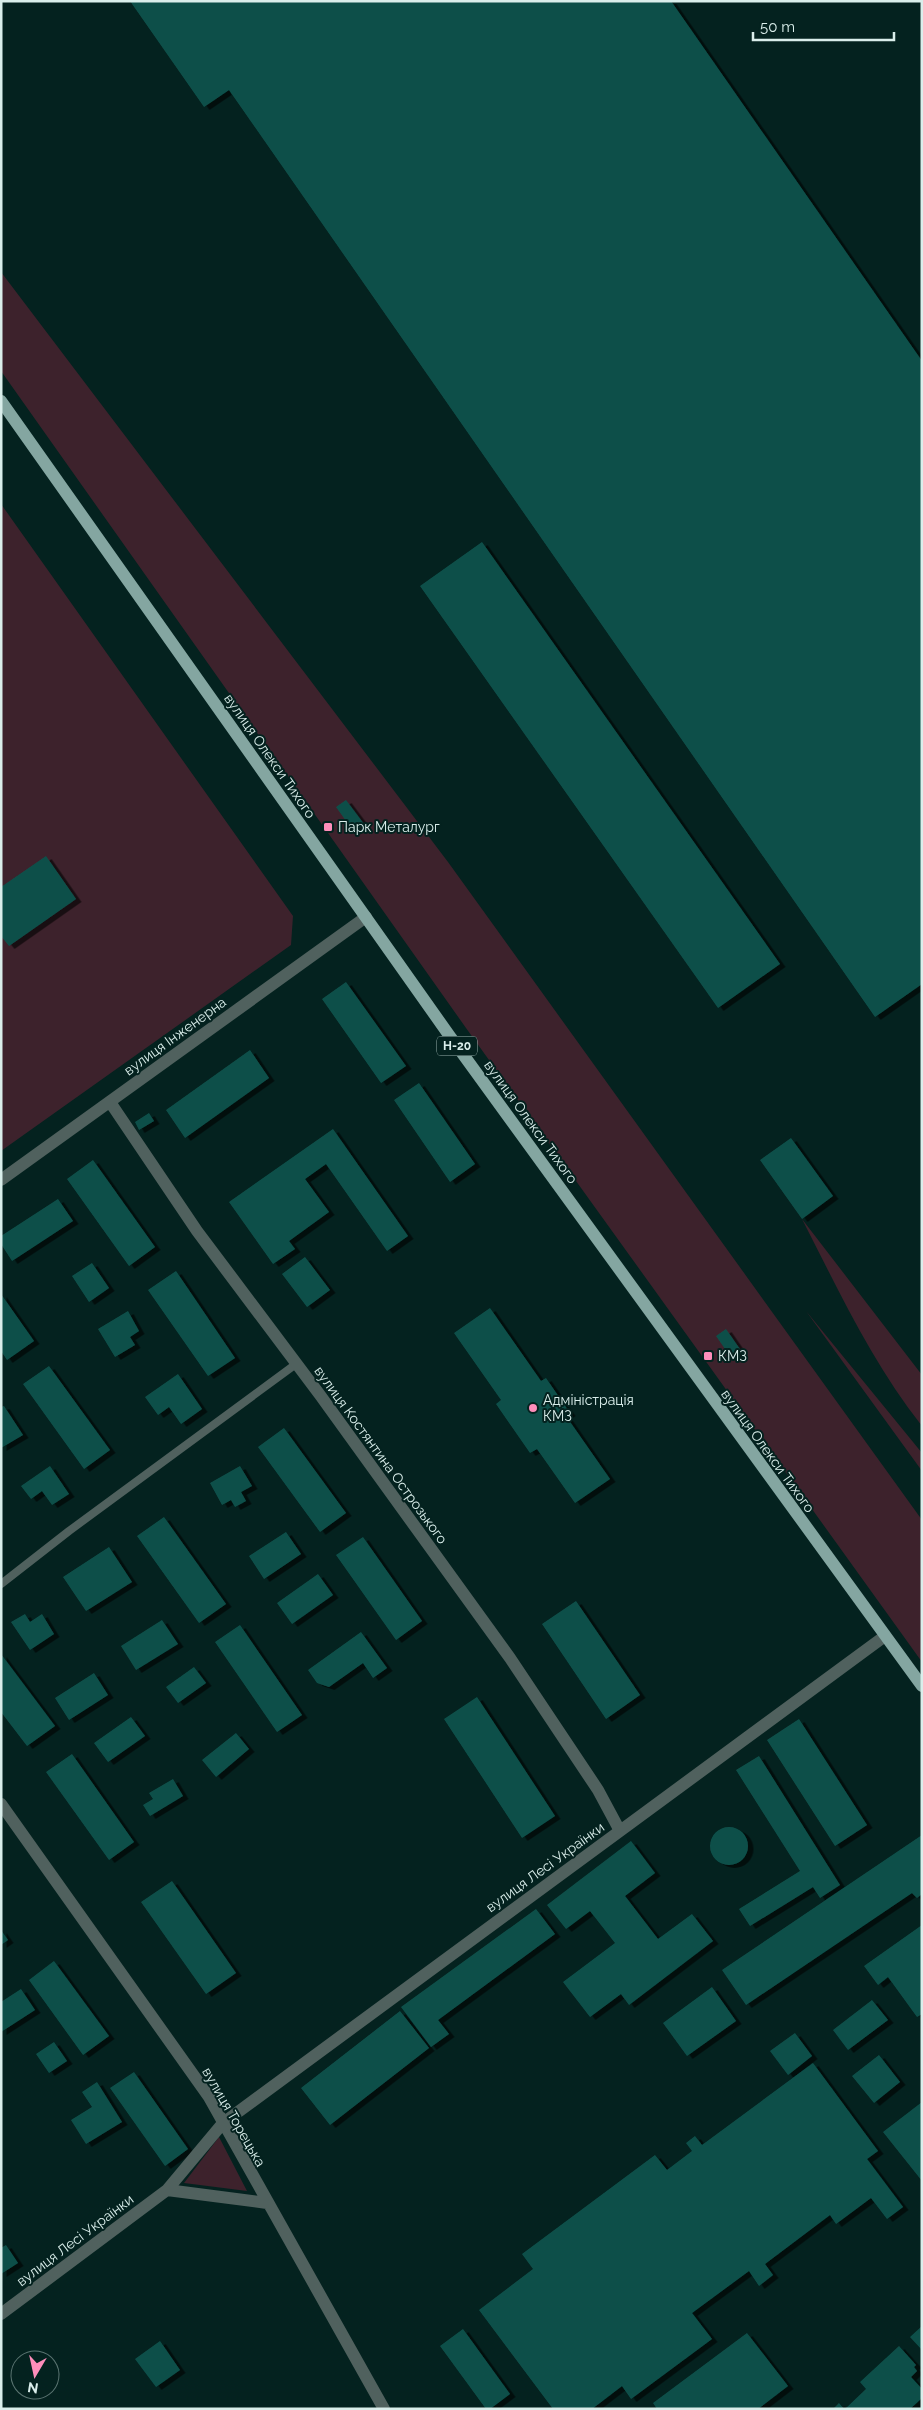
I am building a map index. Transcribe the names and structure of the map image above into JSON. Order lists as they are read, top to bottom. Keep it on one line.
{"streets":{"main road":["вулиця Олекси Тихого","Н-20"],"street":["вулиця Інженерна","вулиця Костянтина Острозького","вулиця Лесі Українки","вулиця Торецька"]},"crossings":[["вулиця Олекси Тихого","вулиця Інженерна"],["вулиця Олекси Тихого","вулиця Лесі Українки"],["вулиця Інженерна","вулиця Костянтина Острозького"],["вулиця Костянтина Острозького","вулиця Лесі Українки"],["вулиця Лесі Українки","вулиця Торецька"]],"places":{"transit":["Парк Металург","КМЗ"],"other":["Адміністрація КМЗ"]},"scale_bar":"50 m","north":"bottom"}
